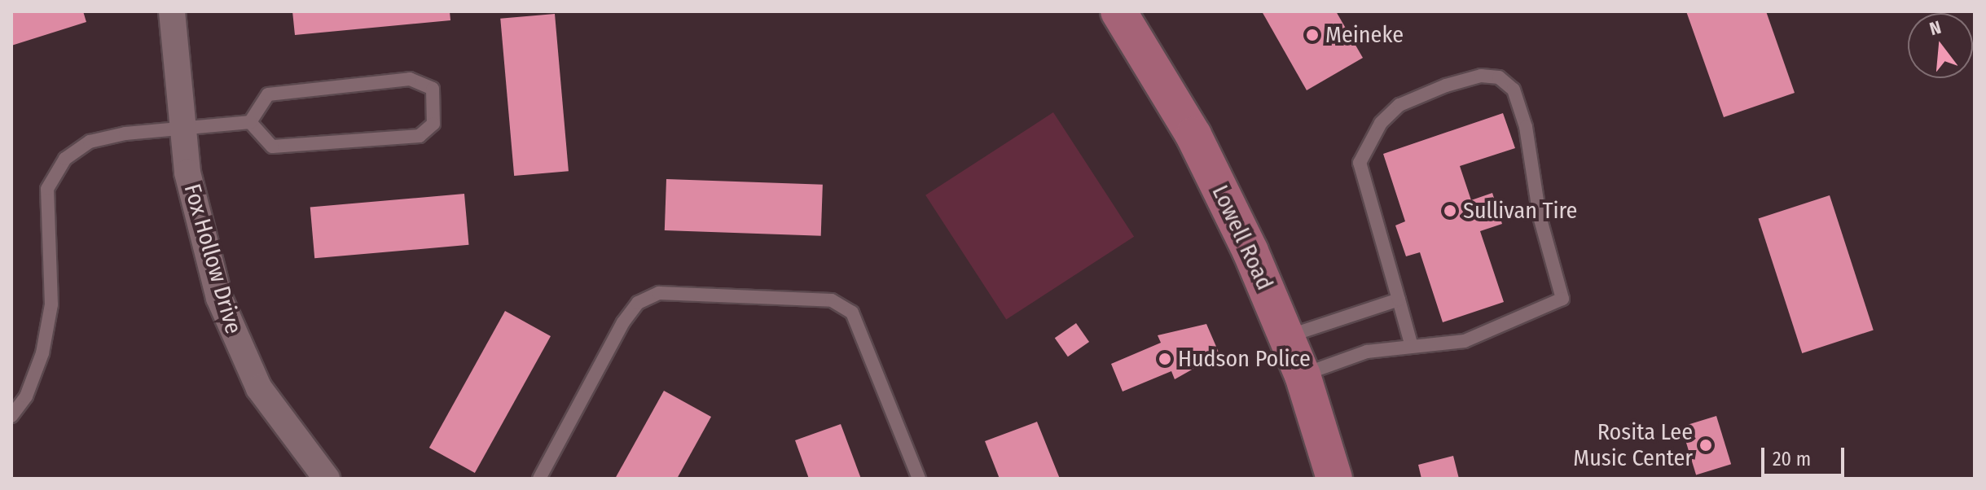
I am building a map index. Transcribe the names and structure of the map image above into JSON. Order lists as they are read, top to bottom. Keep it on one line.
{"streets":{"main road":["Lowell Road"],"street":["Fox Hollow Drive"]},"places":["Meineke","Sullivan Tire","Hudson Police","Rosita Lee Music Center"],"scale_bar":"20 m","north":"top"}
